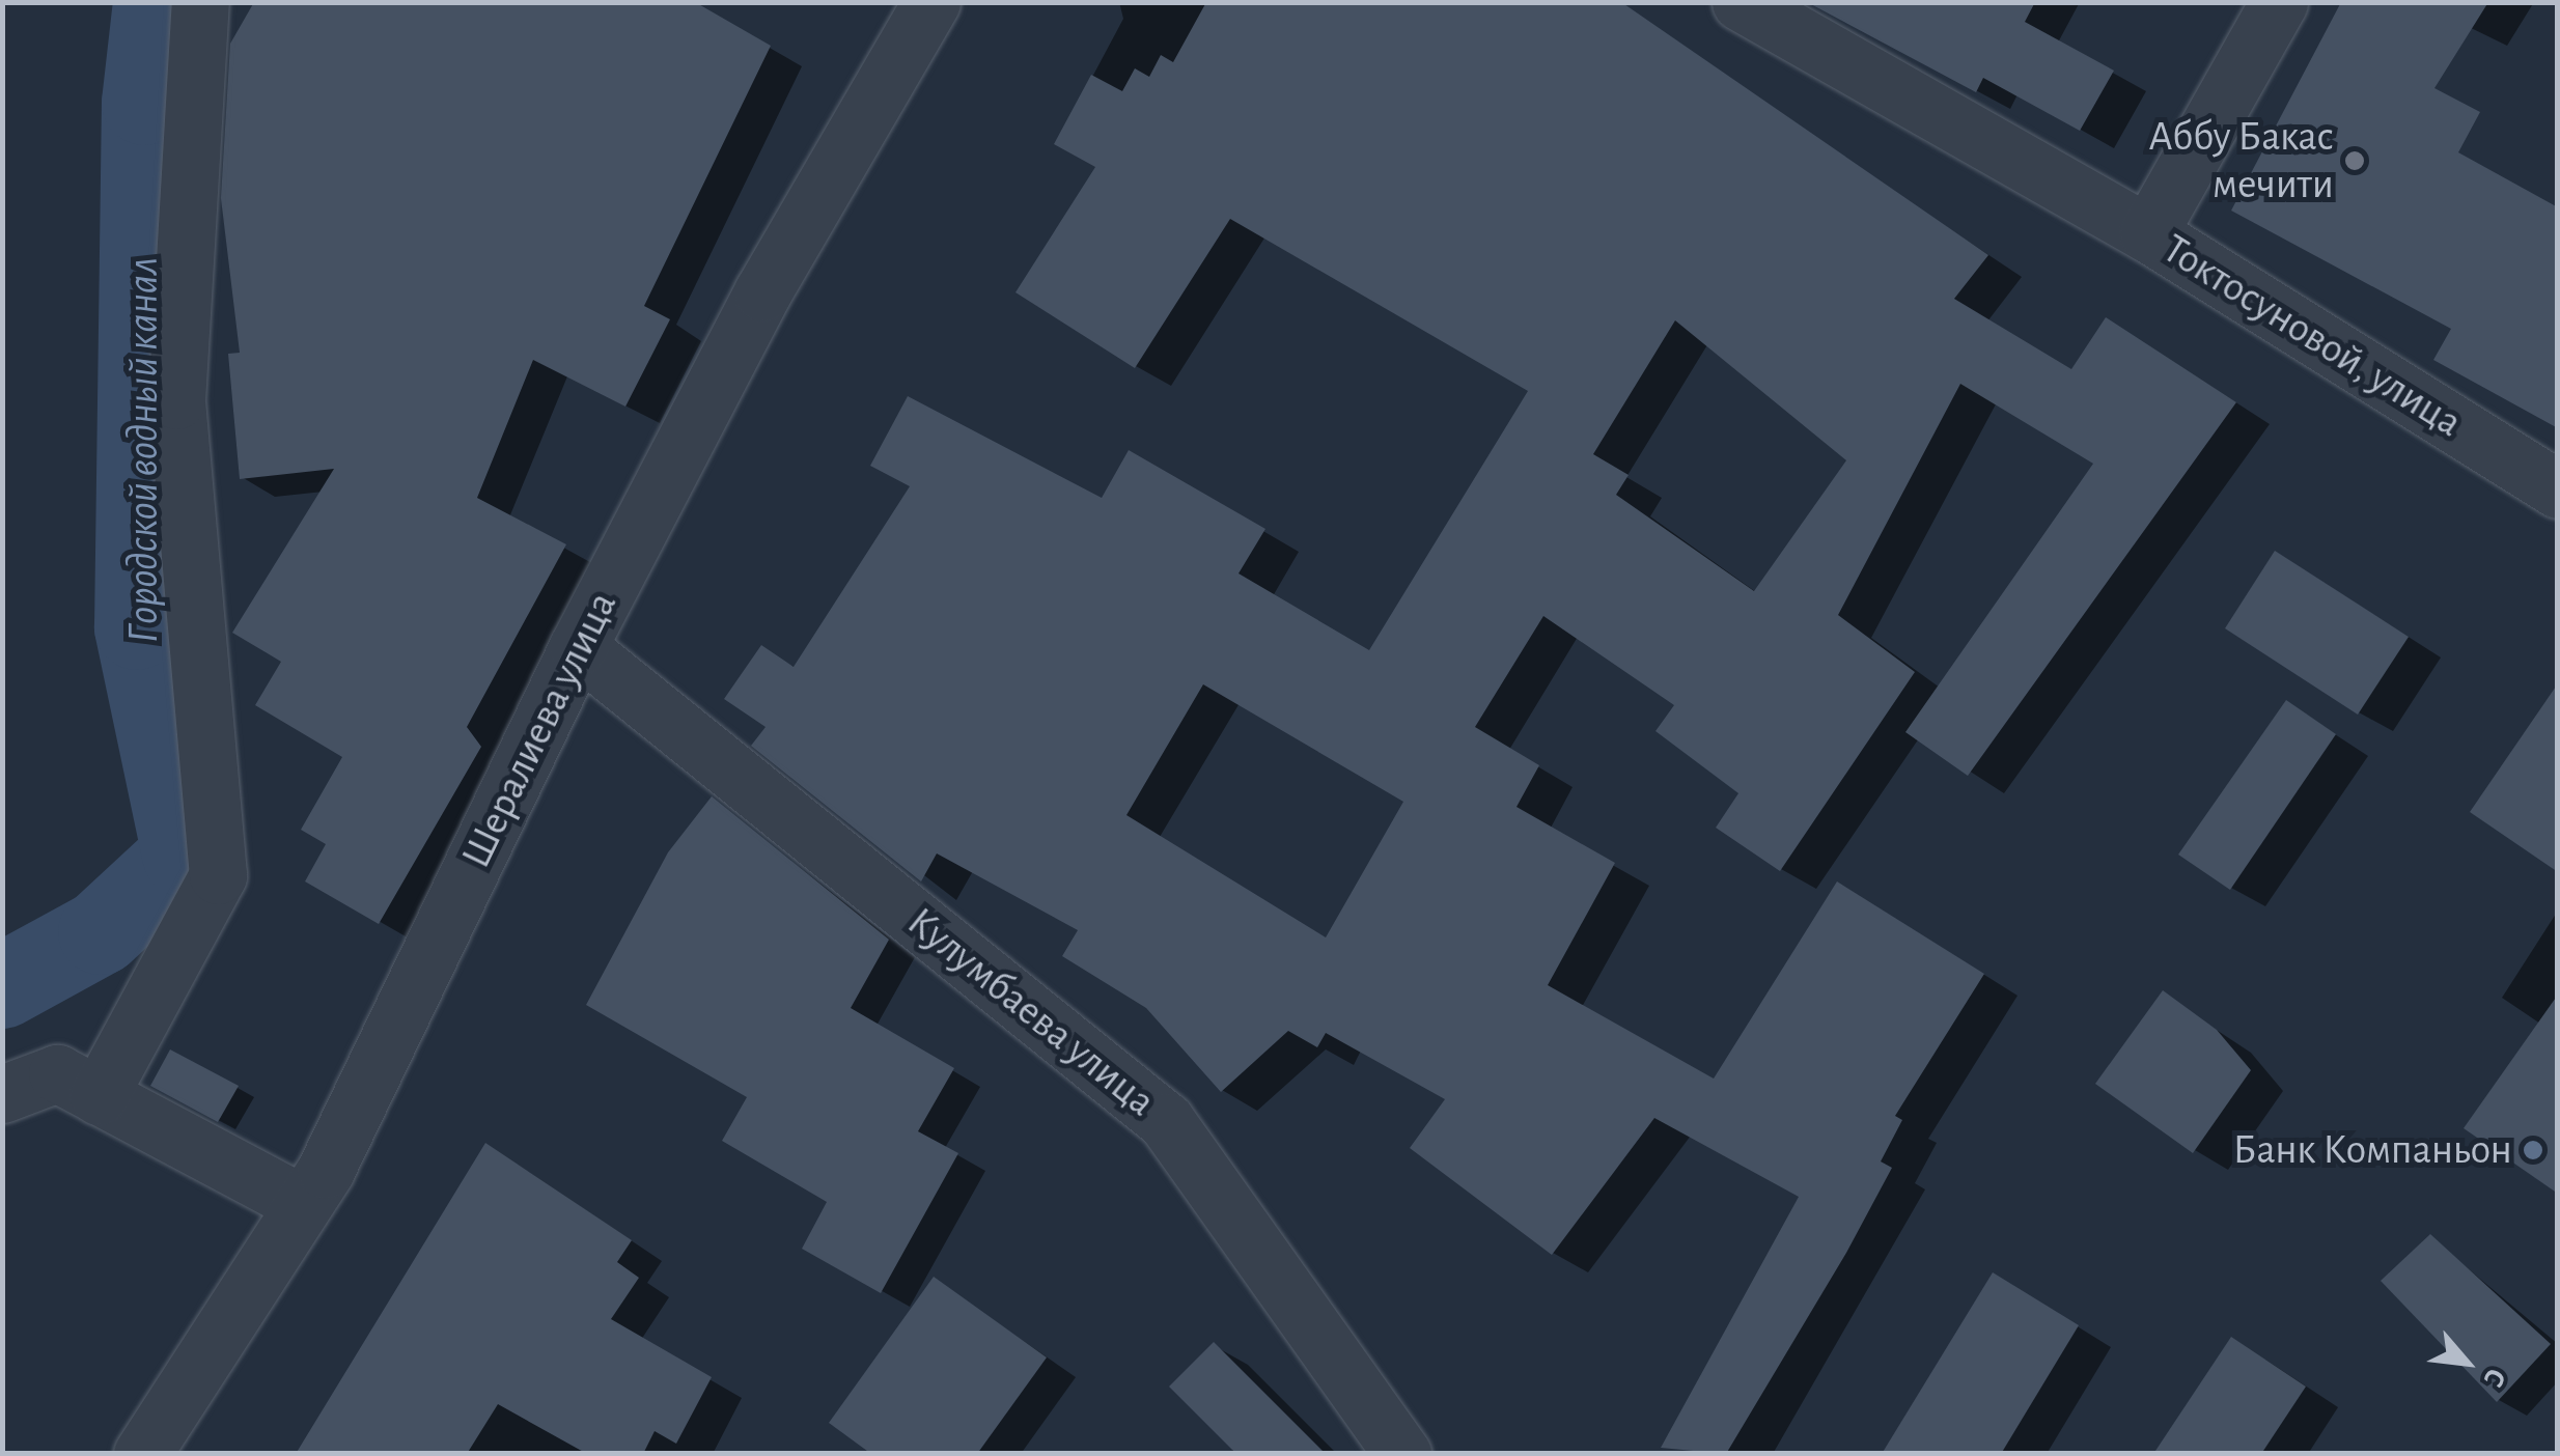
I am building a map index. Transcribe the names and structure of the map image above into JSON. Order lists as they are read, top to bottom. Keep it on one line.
{"streets":{"street":["Токтосуновой, улица","Шералиева улица","Кулумбаева улица"]},"crossings":[["Шералиева улица","Кулумбаева улица"]],"water":["Городской водный канал"],"places":["Аббу Бакас мечити","Банк Компаньон"],"north":"bottom right"}
